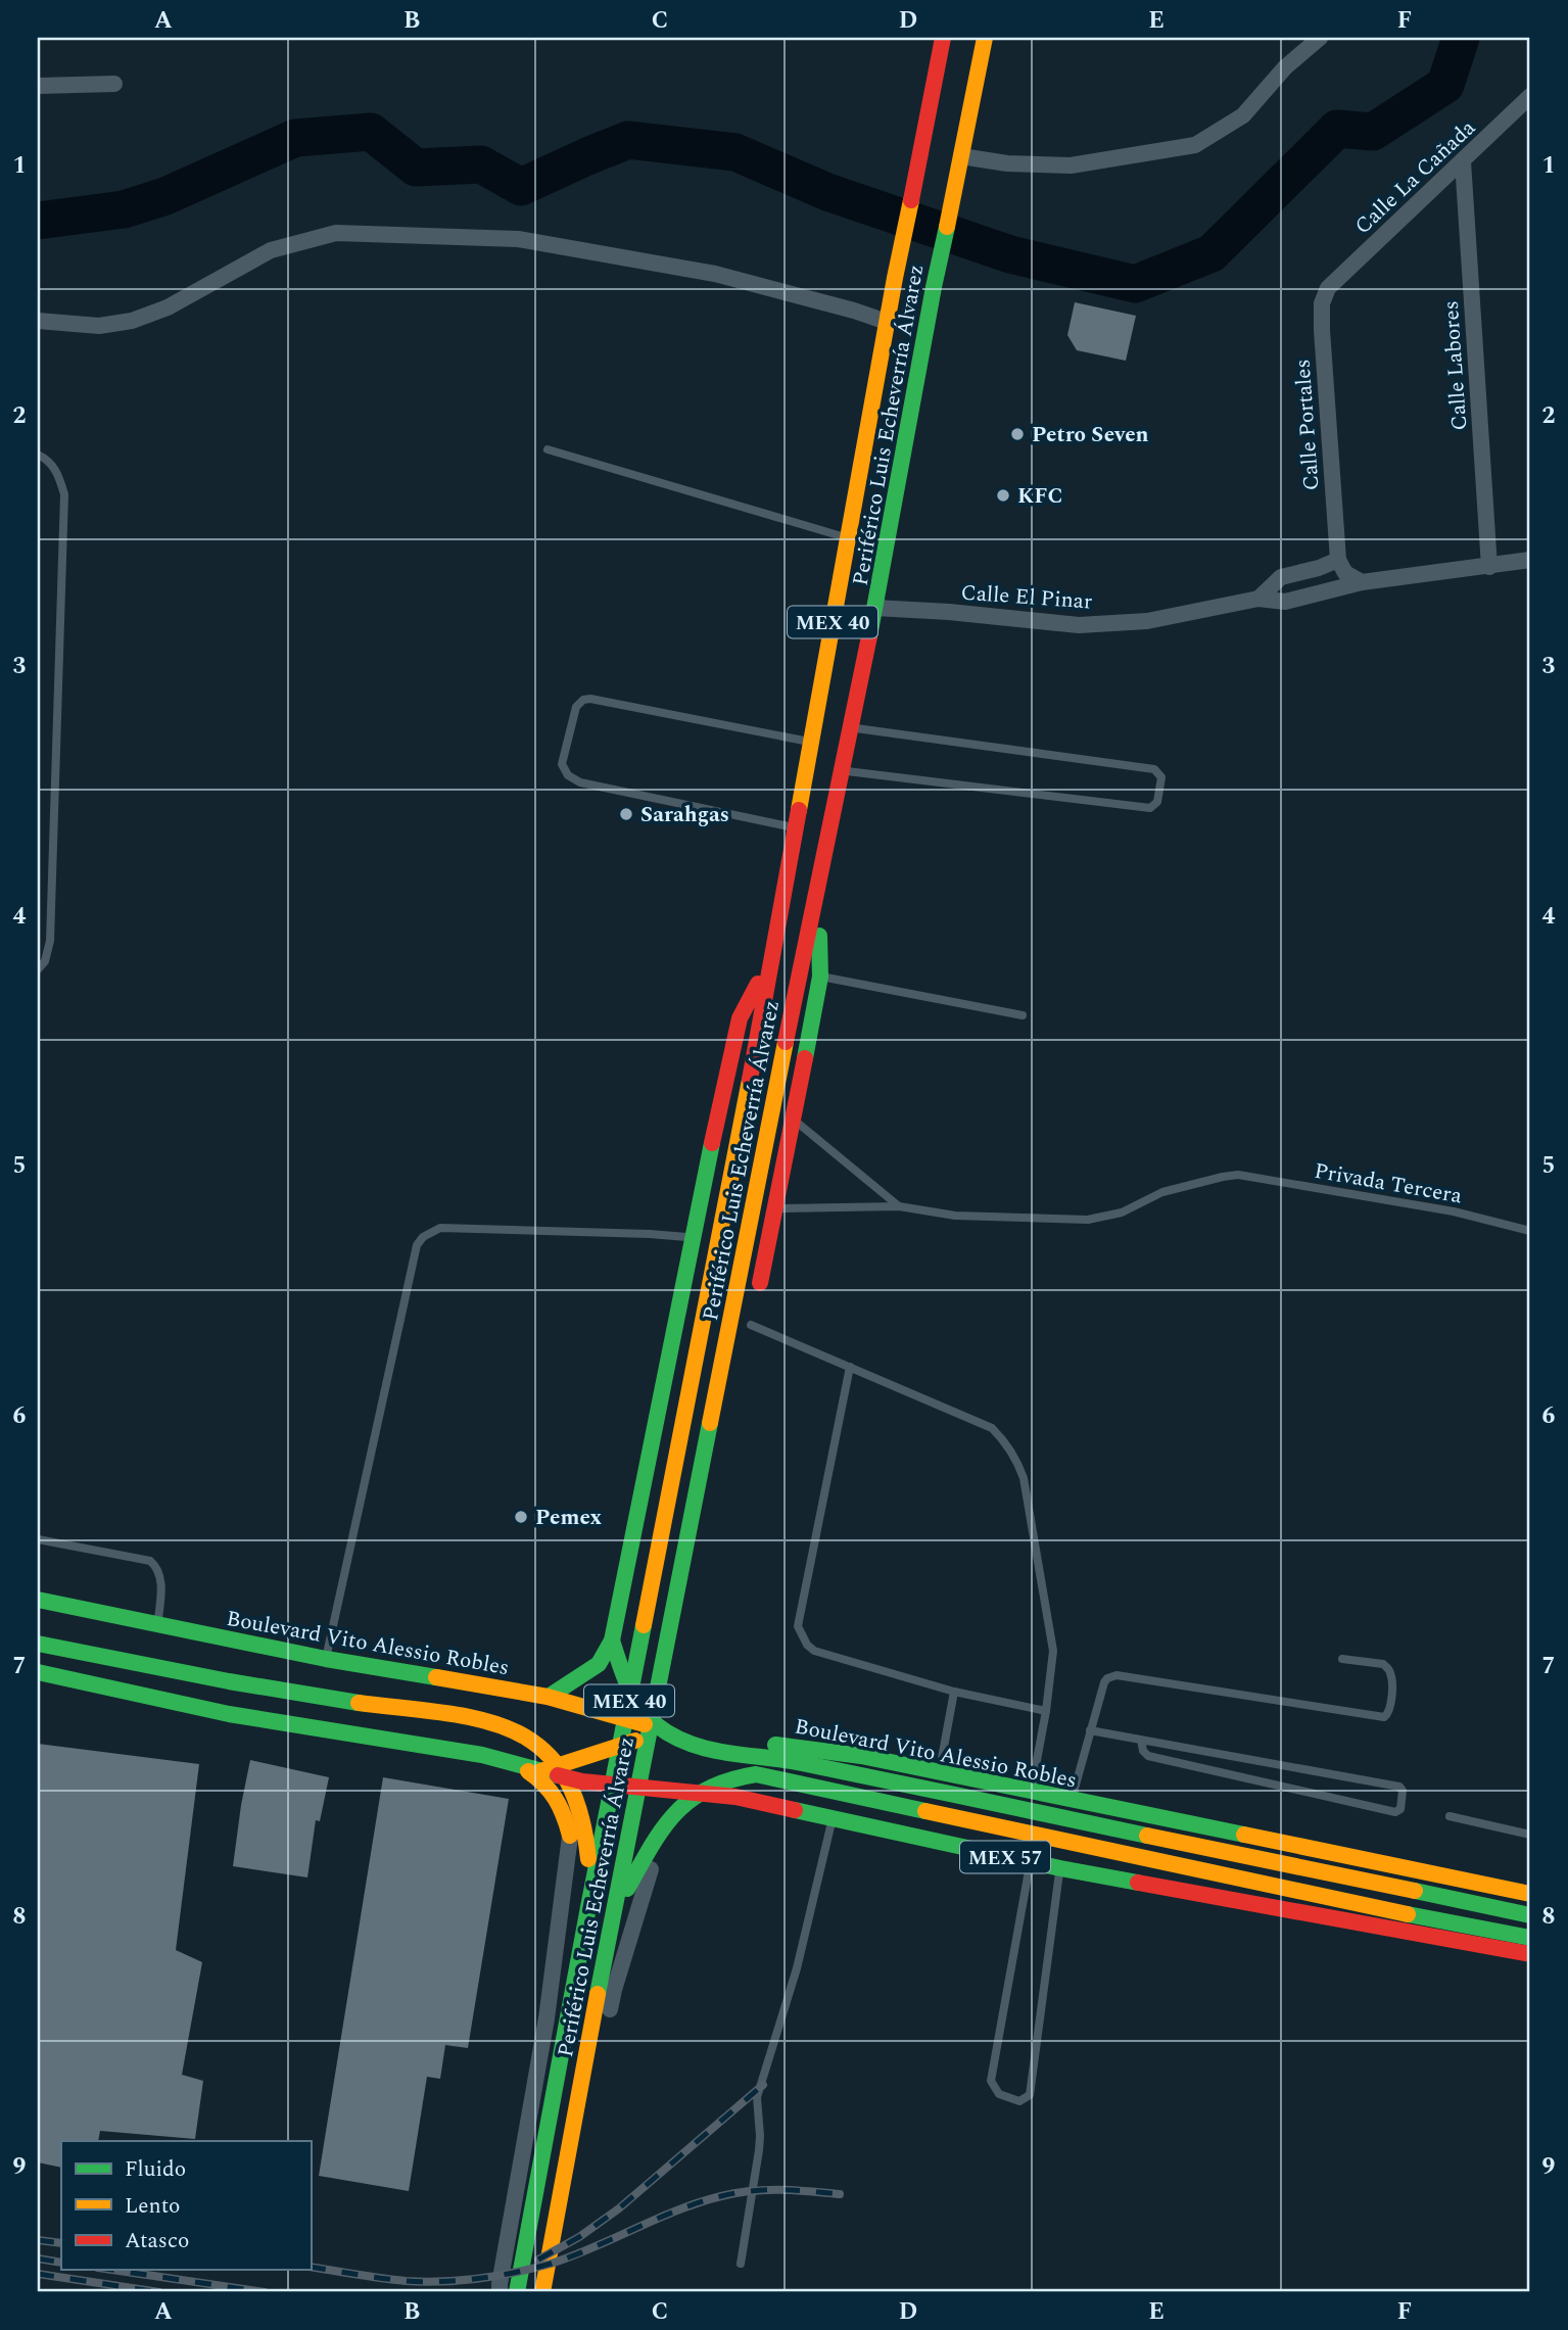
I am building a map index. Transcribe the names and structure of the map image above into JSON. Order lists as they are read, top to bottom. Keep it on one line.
{"streets":{"main road":["Periférico Luis Echeverría Álvarez","MEX 40","Boulevard Vito Alessio Robles","MEX 57"],"street":["Calle La Cañada","Calle Labores","Calle Portales","Calle El Pinar"],"lane":["Privada Tercera"]},"crossings":[["Calle La Cañada","Calle Labores"],["Calle La Cañada","Calle Portales"],["Calle Labores","Calle El Pinar"],["Periférico Luis Echeverría Álvarez","Calle El Pinar"],["Periférico Luis Echeverría Álvarez","MEX 57"],["Calle Portales","Calle El Pinar"]],"places":["Petro Seven","KFC","Sarahgas","Pemex"],"legend":["Fluido","Lento","Atasco"],"grid":{"columns":["A","B","C","D","E","F"],"rows":["1","2","3","4","5","6","7","8","9"]}}
